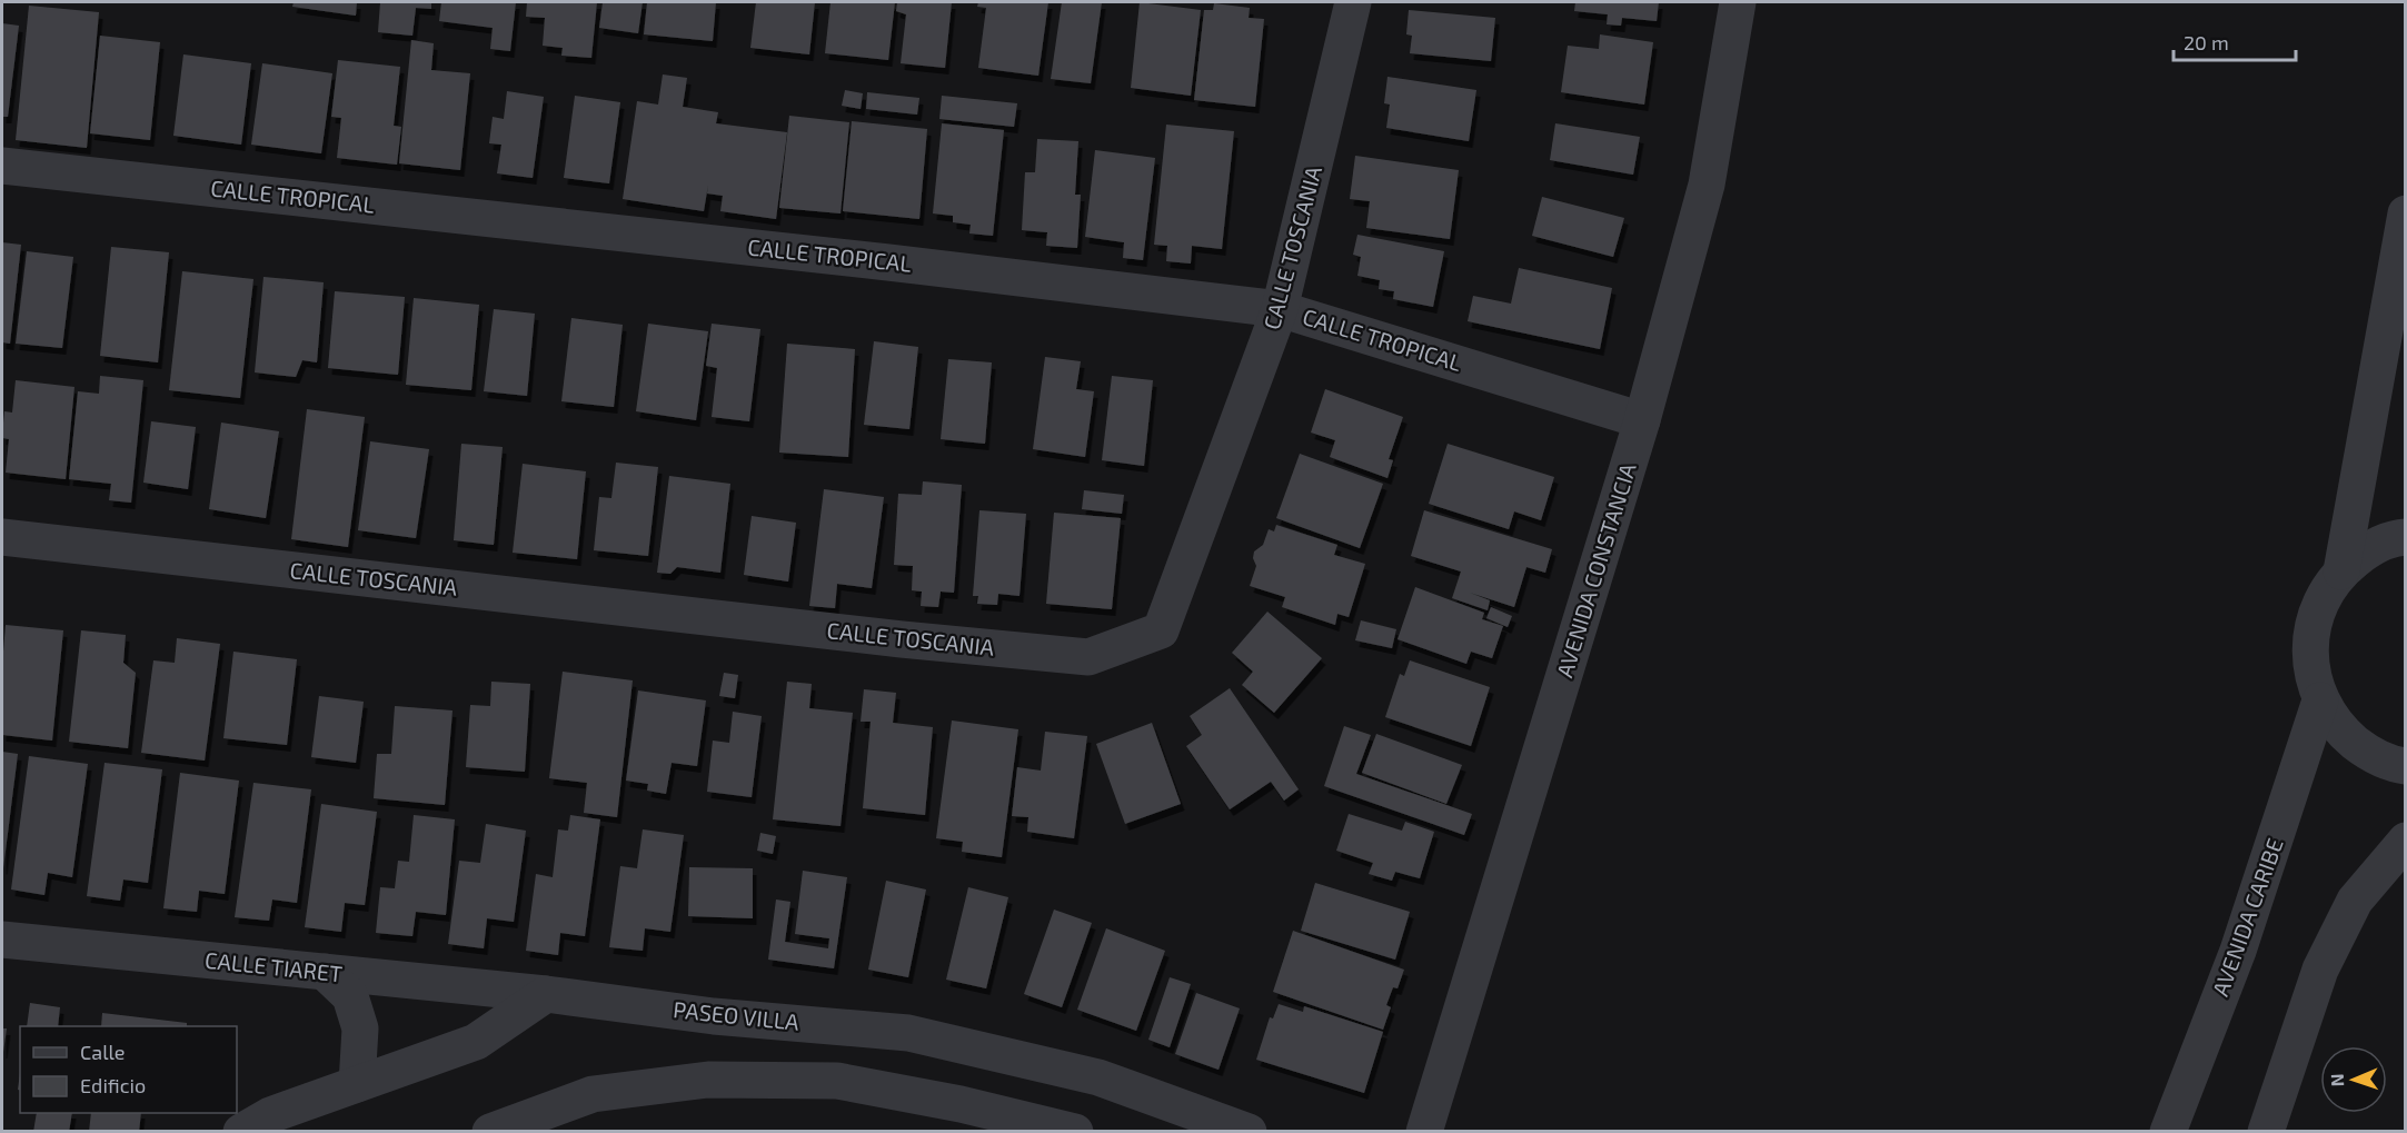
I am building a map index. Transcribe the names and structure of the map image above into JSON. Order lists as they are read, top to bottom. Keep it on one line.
{"streets":{"street":["CALLE TROPICAL","CALLE TOSCANIA","AVENIDA CONSTANCIA","AVENIDA CARIBE","CALLE TIARET","PASEO VILLA"]},"crossings":[["CALLE TROPICAL","CALLE TOSCANIA"],["CALLE TROPICAL","AVENIDA CONSTANCIA"],["CALLE TIARET","PASEO VILLA"]],"legend":["Calle","Edificio"],"scale_bar":"20 m","north":"left"}
